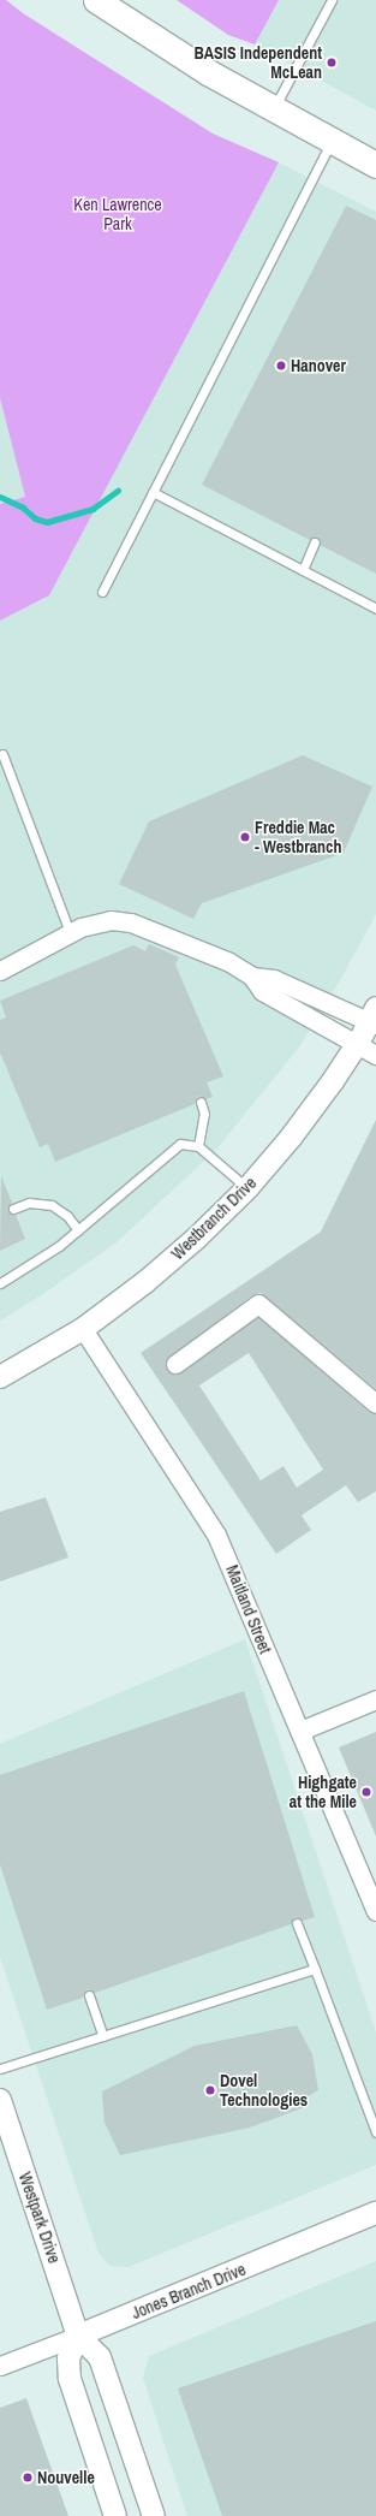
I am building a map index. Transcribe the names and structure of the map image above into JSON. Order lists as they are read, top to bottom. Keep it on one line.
{"streets":{"street":["Westbranch Drive","Maitland Street","Westpark Drive","Jones Branch Drive"]},"crossings":[["Westbranch Drive","Maitland Street"],["Westpark Drive","Jones Branch Drive"]],"parks":["Ken Lawrence Park"],"places":["BASIS Independent McLean","Hanover","Freddie Mac - Westbranch","Highgate at the Mile","Dovel Technologies","Nouvelle"]}
